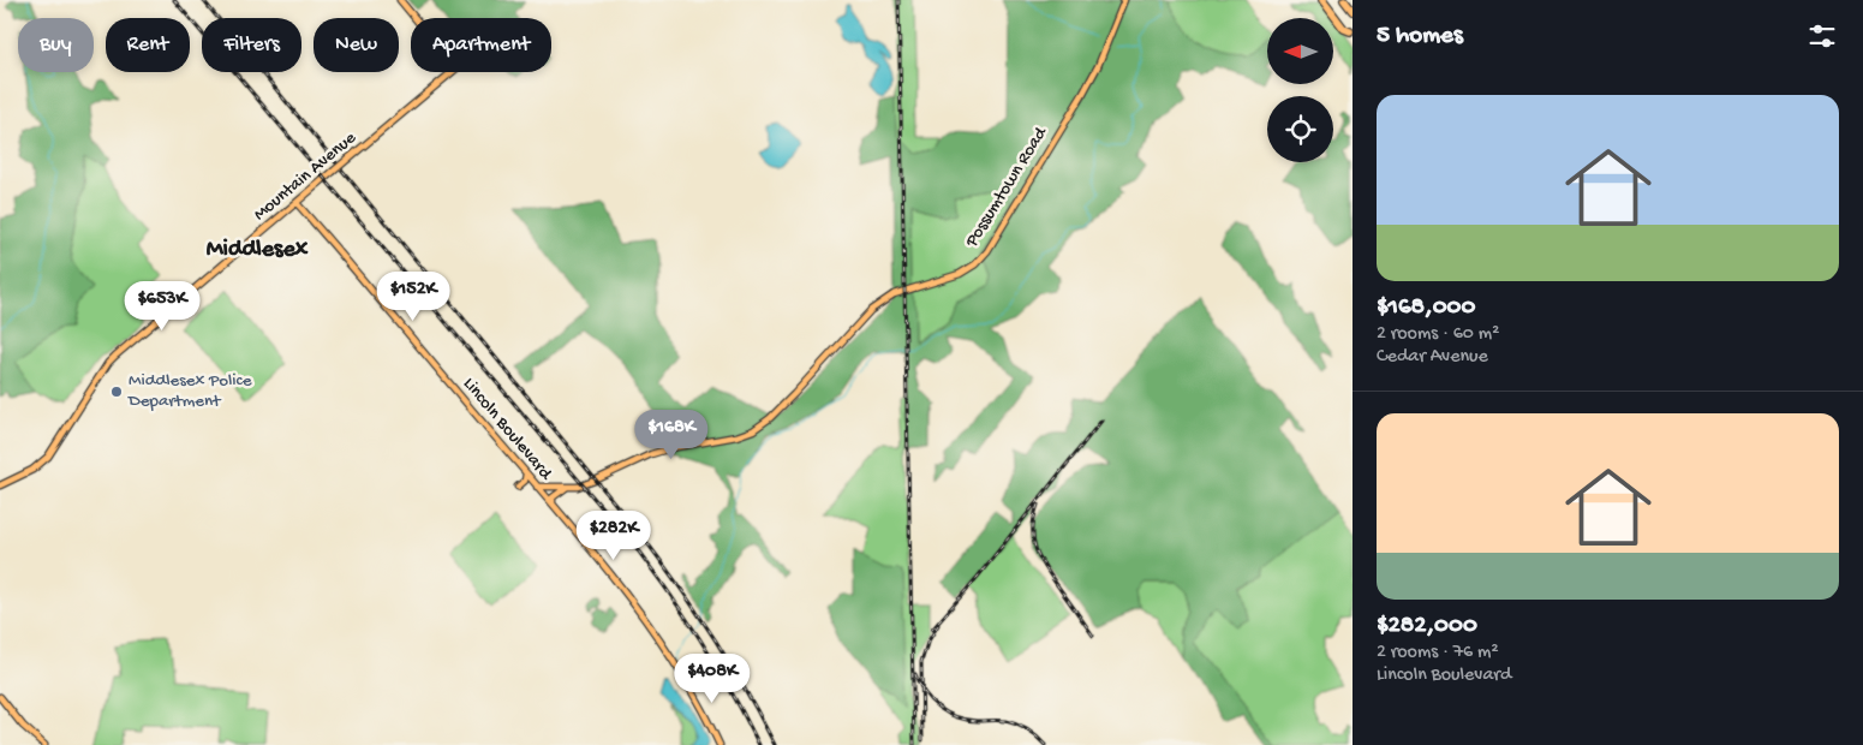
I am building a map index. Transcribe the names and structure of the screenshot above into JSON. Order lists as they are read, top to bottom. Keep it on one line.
{"streets":{"main road":["Mountain Avenue","Possumtown Road","Lincoln Boulevard"]},"crossings":[["Mountain Avenue","Lincoln Boulevard"]],"districts":["Middlesex"],"places":["Middlesex Police Department"],"north":"left","page":{"heading":"5 homes","chip":["Buy","Rent","Filters","New","Apartment"],"list":[{"name":"$168,000","note":"2 rooms · 60 m² · Cedar Avenue"},{"name":"$282,000","note":"2 rooms · 76 m² · Lincoln Boulevard"}],"price":["$152K","$653K","$168K","$282K","$408K"]}}
